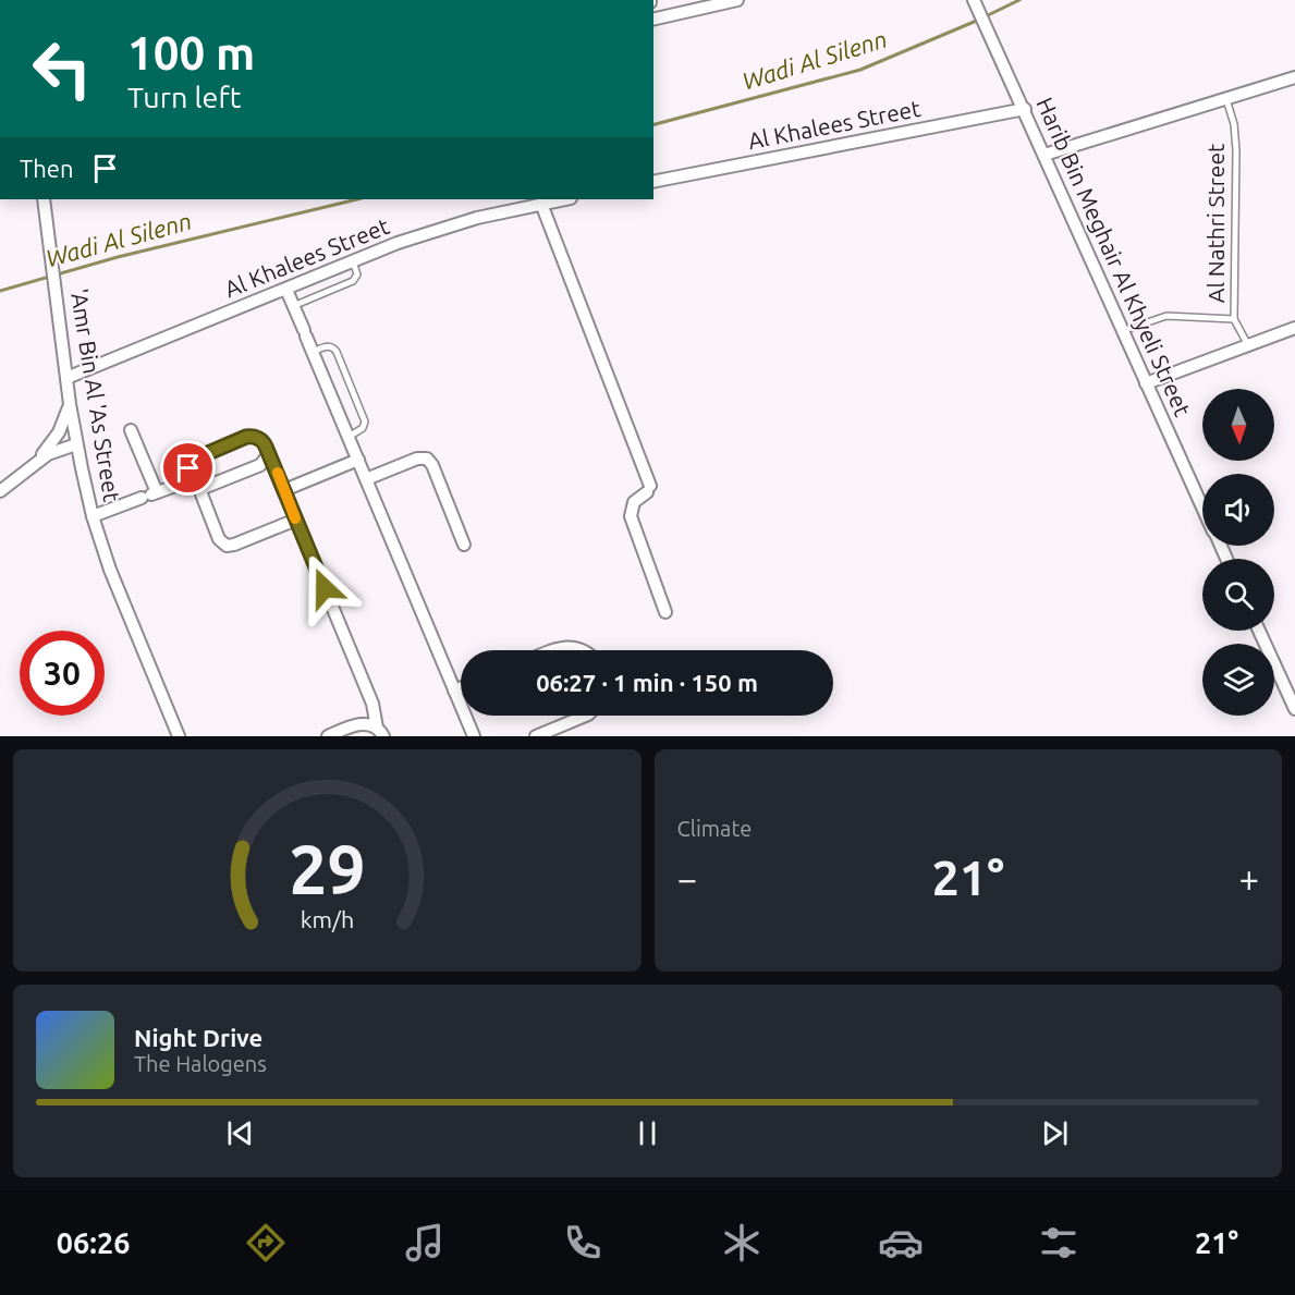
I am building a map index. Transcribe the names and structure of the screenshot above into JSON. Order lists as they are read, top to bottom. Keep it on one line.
{"streets":{"street":["Al Khalees Street","Harib Bin Meghair Al Khyeli Street","'Amr Bin Al 'As Street"],"lane":["Al Nathri Street"]},"crossings":[["Al Khalees Street","Harib Bin Meghair Al Khyeli Street"],["Al Khalees Street","'Amr Bin Al 'As Street"]],"water":["Wadi Al Silenn"],"north":"bottom","page":{"turn":["100 m","Turn left"],"then":"Then","limit":"30","trip":"06:27 · 1 min · 150 m","tile":"Climate","heat":["−","21°","+"],"song":["Night Drive","The Halogens"],"tabs":["06:26","21°"],"gauge":["29","km/h"]}}
